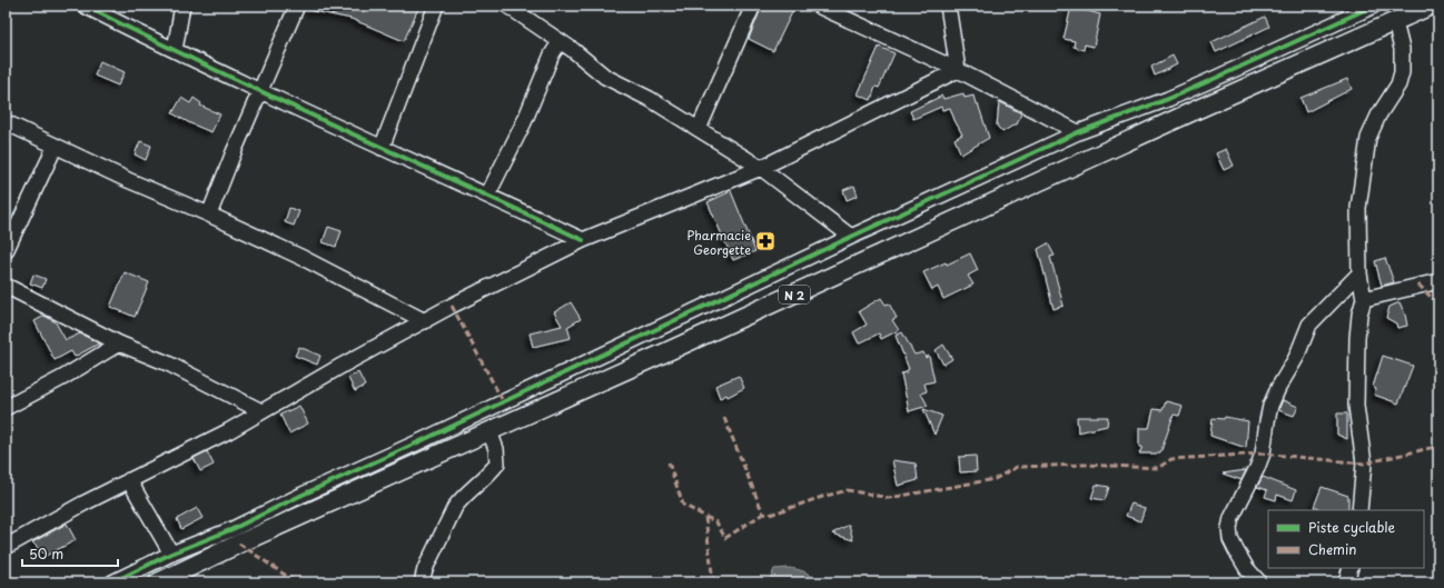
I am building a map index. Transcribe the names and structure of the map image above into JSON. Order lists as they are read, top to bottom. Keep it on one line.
{"streets":{"main road":["N 2"]},"places":{"pharmacy":["Pharmacie Georgette"]},"legend":["Piste cyclable","Chemin"],"scale_bar":"50 m"}
